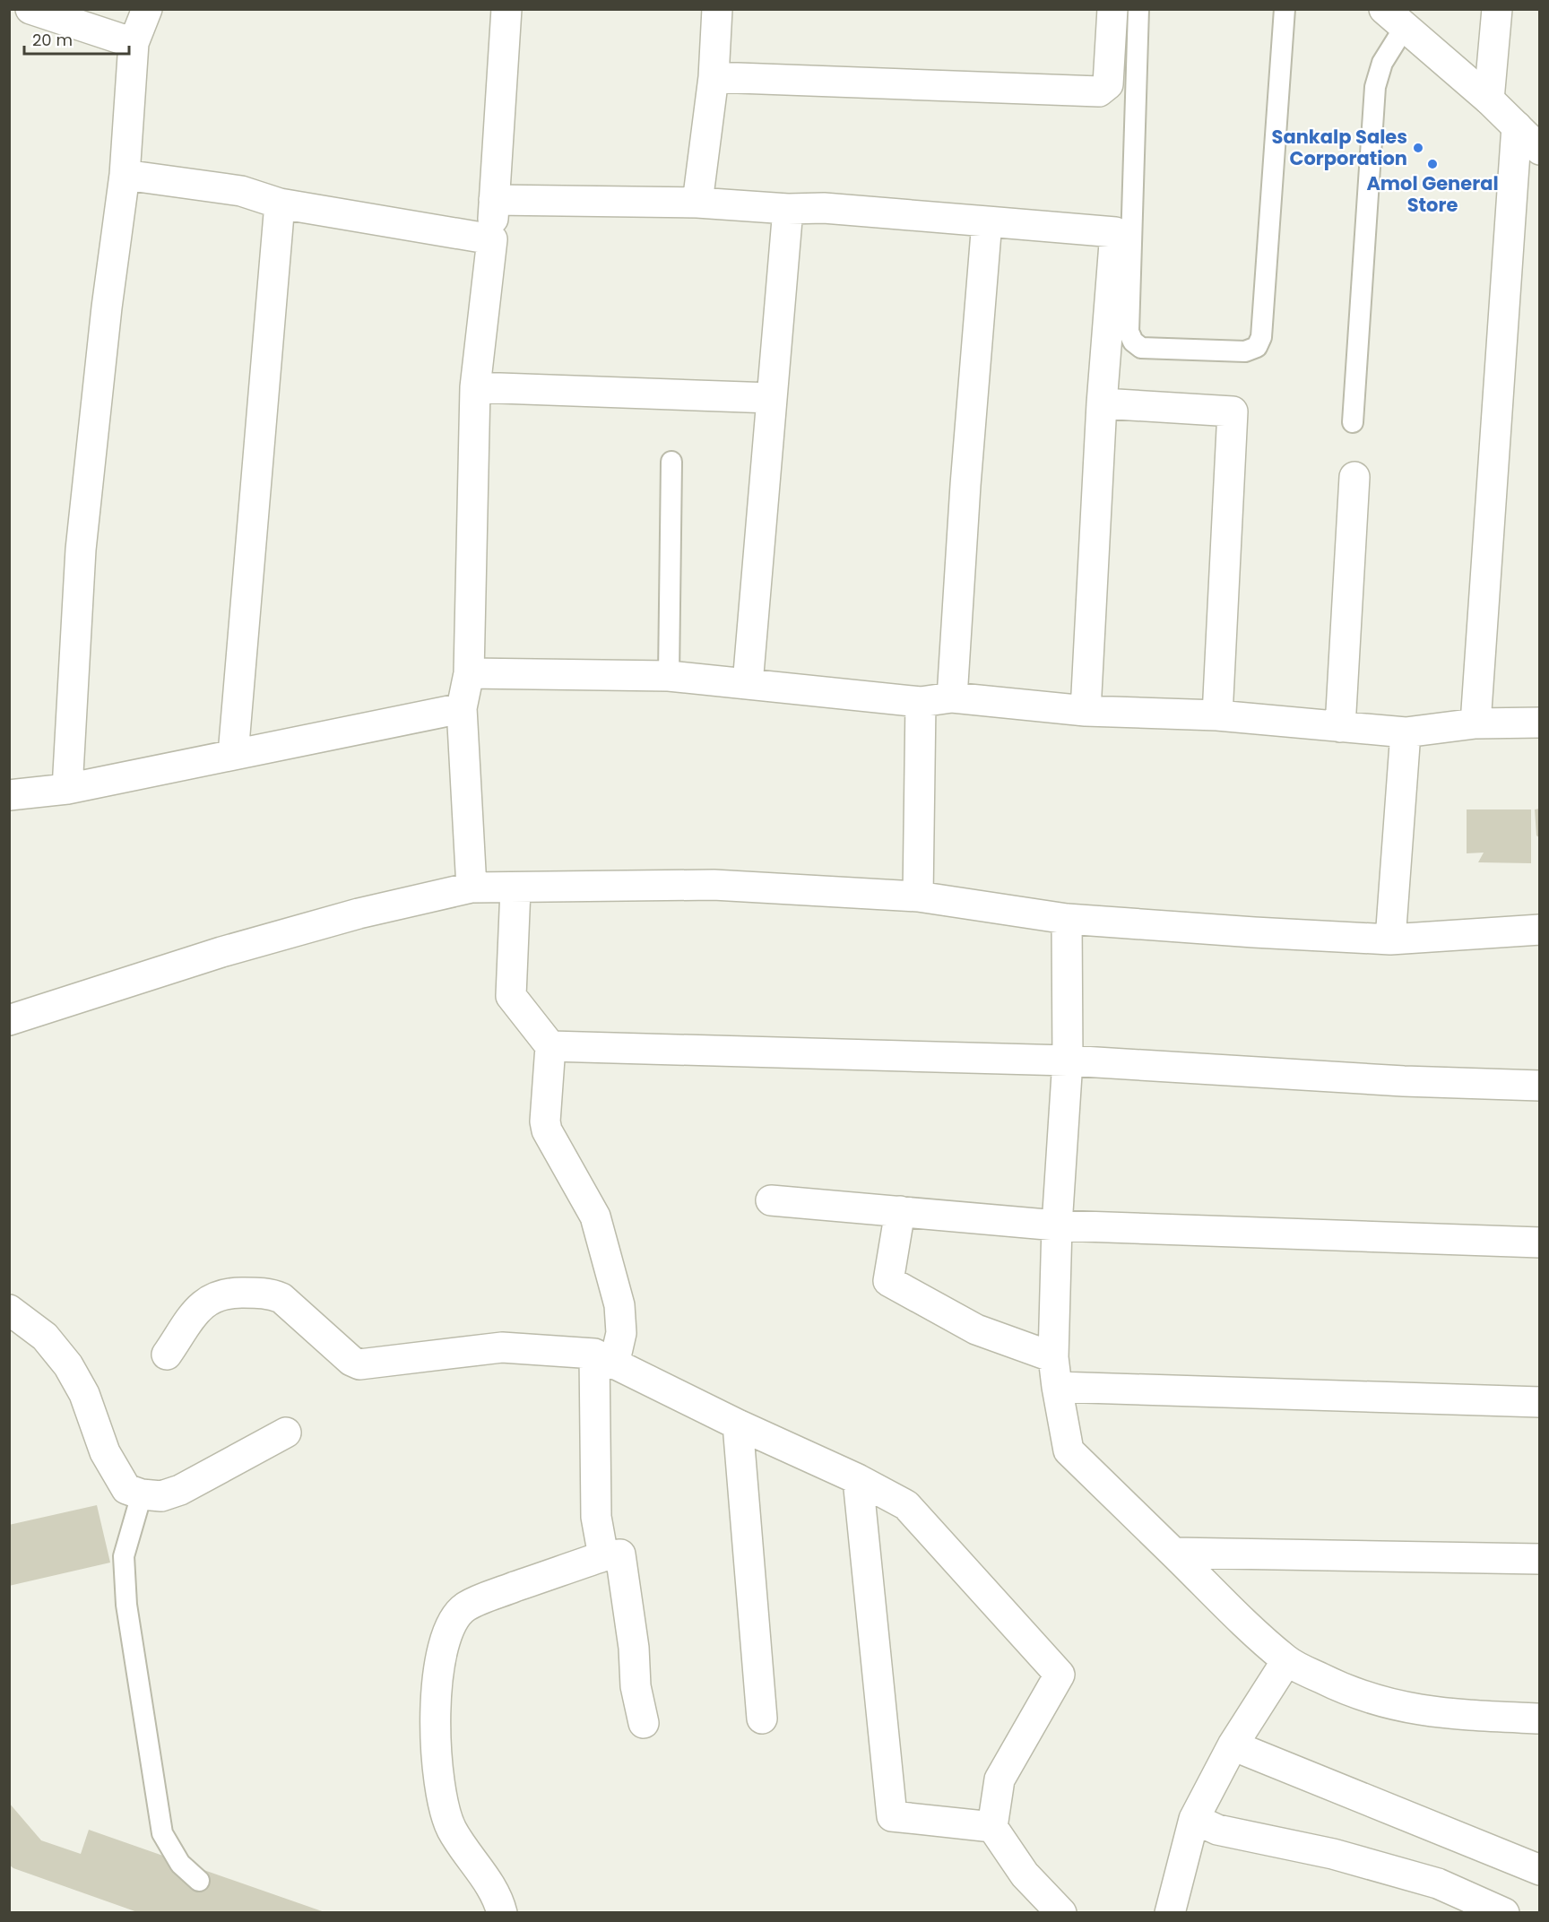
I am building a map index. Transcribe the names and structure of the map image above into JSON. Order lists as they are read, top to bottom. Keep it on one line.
{"places":["Sankalp Sales Corporation","Amol General Store"],"scale_bar":"20 m"}
